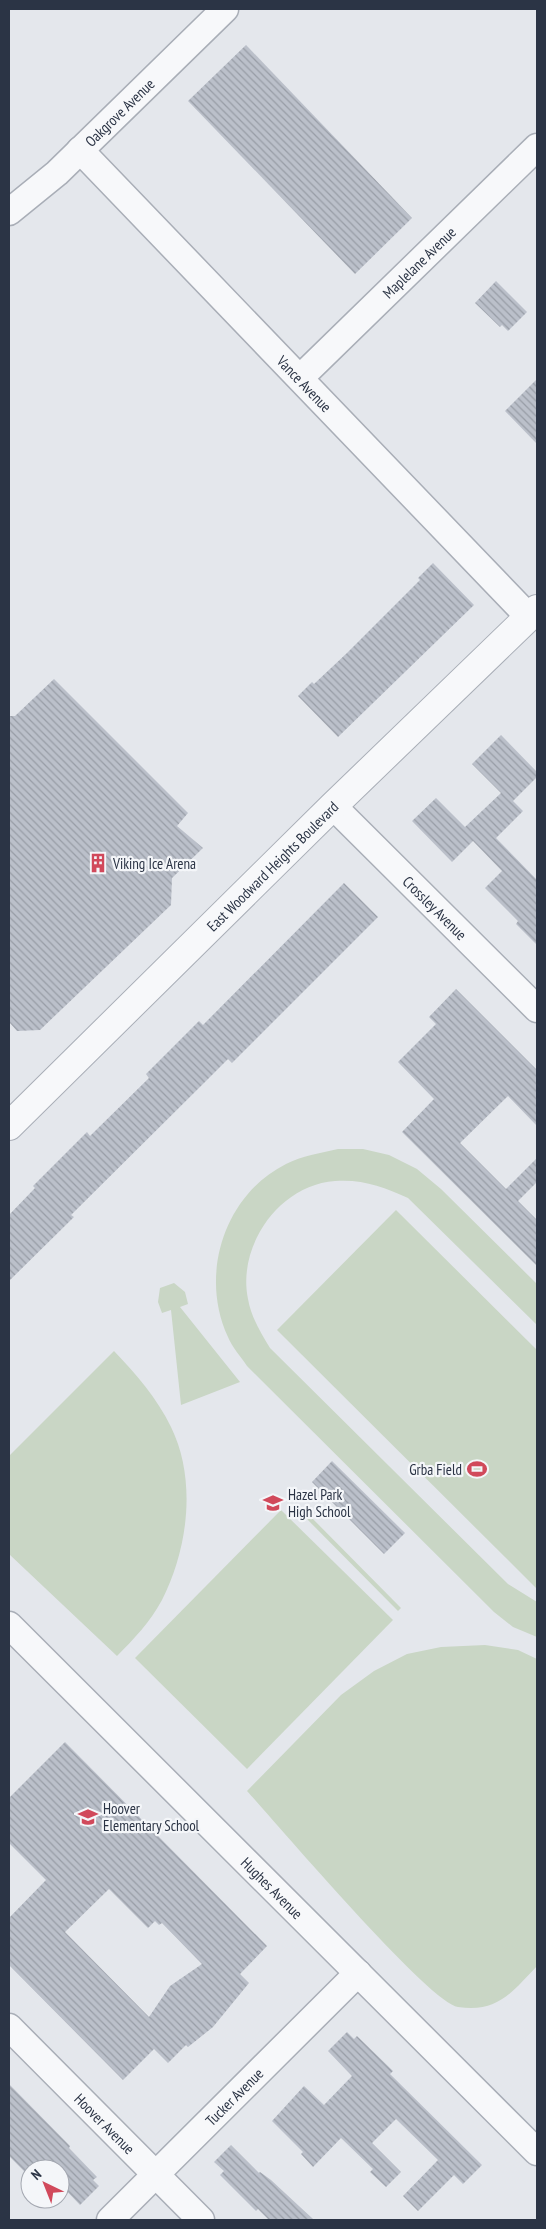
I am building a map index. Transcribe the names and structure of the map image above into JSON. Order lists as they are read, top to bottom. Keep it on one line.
{"streets":{"street":["Oakgrove Avenue","Maplelane Avenue","Vance Avenue","East Woodward Heights Boulevard","Crossley Avenue","Hughes Avenue","Tucker Avenue","Hoover Avenue"]},"crossings":[["Oakgrove Avenue","Vance Avenue"],["Maplelane Avenue","Vance Avenue"],["Vance Avenue","East Woodward Heights Boulevard"],["East Woodward Heights Boulevard","Crossley Avenue"],["Hughes Avenue","Tucker Avenue"],["Tucker Avenue","Hoover Avenue"]],"places":{"building":["Viking Ice Arena"],"sports":["Grba Field"],"school or university":["Hazel Park High School","Hoover Elementary School"]},"north":"top left"}
